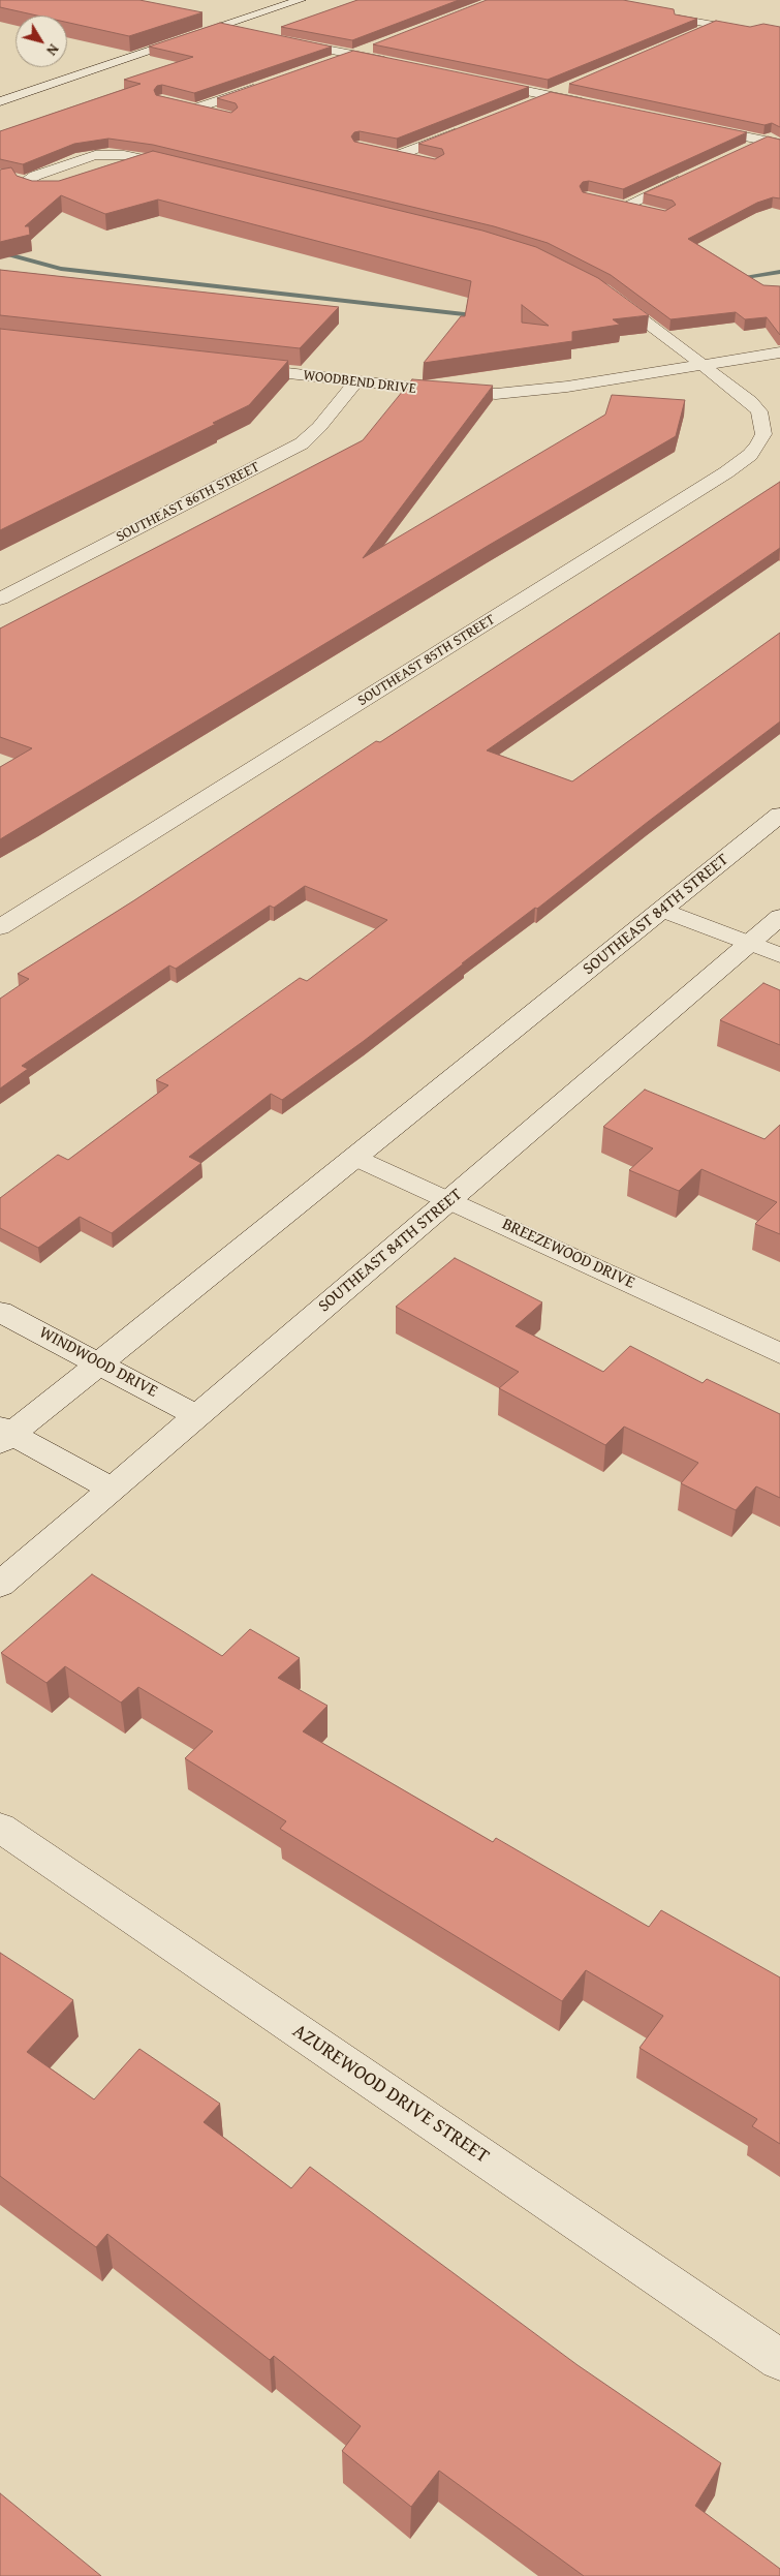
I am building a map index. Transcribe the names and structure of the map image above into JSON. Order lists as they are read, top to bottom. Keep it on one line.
{"streets":{"street":["WOODBEND DRIVE","SOUTHEAST 86TH STREET","SOUTHEAST 85TH STREET","SOUTHEAST 84TH STREET","BREEZEWOOD DRIVE","WINDWOOD DRIVE","AZUREWOOD DRIVE STREET"]},"crossings":[["WOODBEND DRIVE","SOUTHEAST 86TH STREET"],["WOODBEND DRIVE","SOUTHEAST 85TH STREET"],["SOUTHEAST 84TH STREET","BREEZEWOOD DRIVE"],["SOUTHEAST 84TH STREET","WINDWOOD DRIVE"]],"north":"bottom right"}
